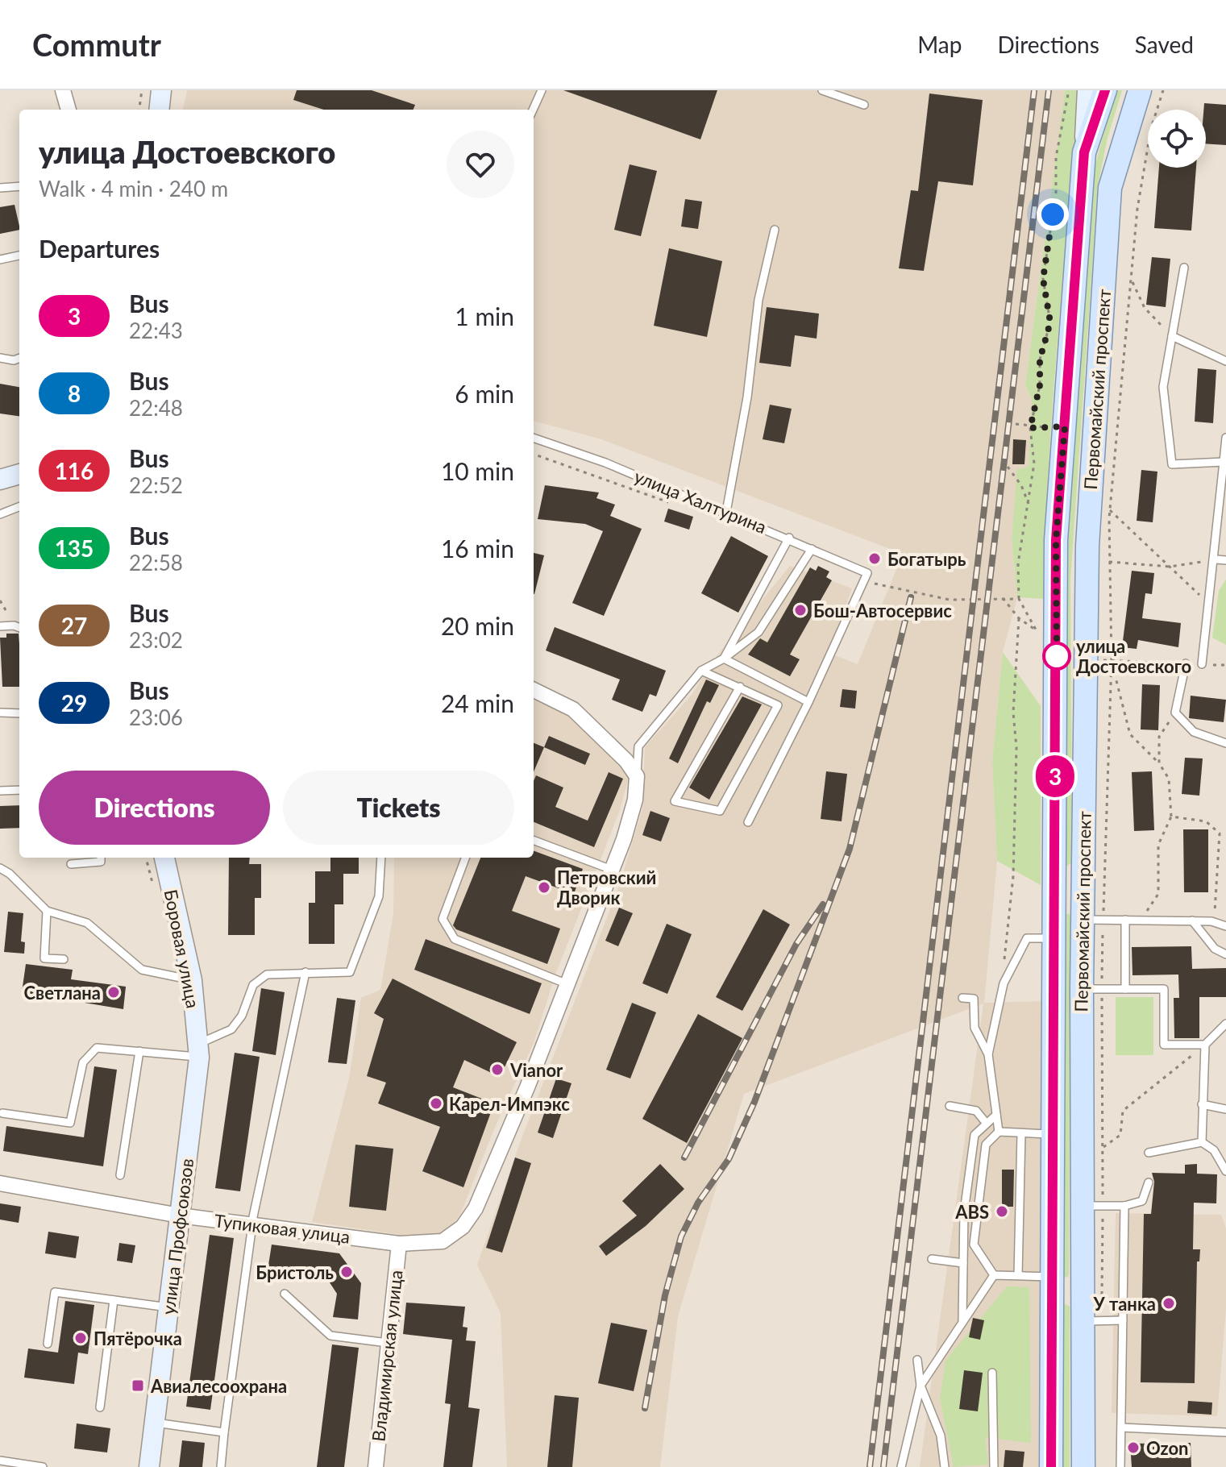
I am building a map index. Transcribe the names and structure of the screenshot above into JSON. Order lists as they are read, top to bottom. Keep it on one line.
{"streets":{"main road":["Первомайский проспект","Боровая улица","улица Профсоюзов"],"street":["Тупиковая улица","Владимирская улица"],"lane":["улица Халтурина"]},"crossings":[["Боровая улица","улица Профсоюзов"],["Тупиковая улица","улица Профсоюзов"],["Тупиковая улица","Владимирская улица"]],"places":{"other":["Богатырь","Бош-Автосервис","улица Достоевского","Петровский Дворик","Светлана","Vianor","Карел-Импэкс","ABS","Бристоль","У танка","Пятёрочка","Ozon"],"transit":["Авиалесоохрана"]},"lines":["bus line 3"],"page":{"header":"Commutr","nav":["Map","Directions","Saved"],"on_map":"3","heading":[["улица Достоевского","Walk · 4 min · 240 m"],"Departures"],"list":[{"mark":"3","name":"Bus","note":"22:43","value":"1 min"},{"mark":"8","name":"Bus","note":"22:48","value":"6 min"},{"mark":"116","name":"Bus","note":"22:52","value":"10 min"},{"mark":"135","name":"Bus","note":"22:58","value":"16 min"},{"mark":"27","name":"Bus","note":"23:02","value":"20 min"},{"mark":"29","name":"Bus","note":"23:06","value":"24 min"}],"buttons":["Directions","Tickets"]}}
